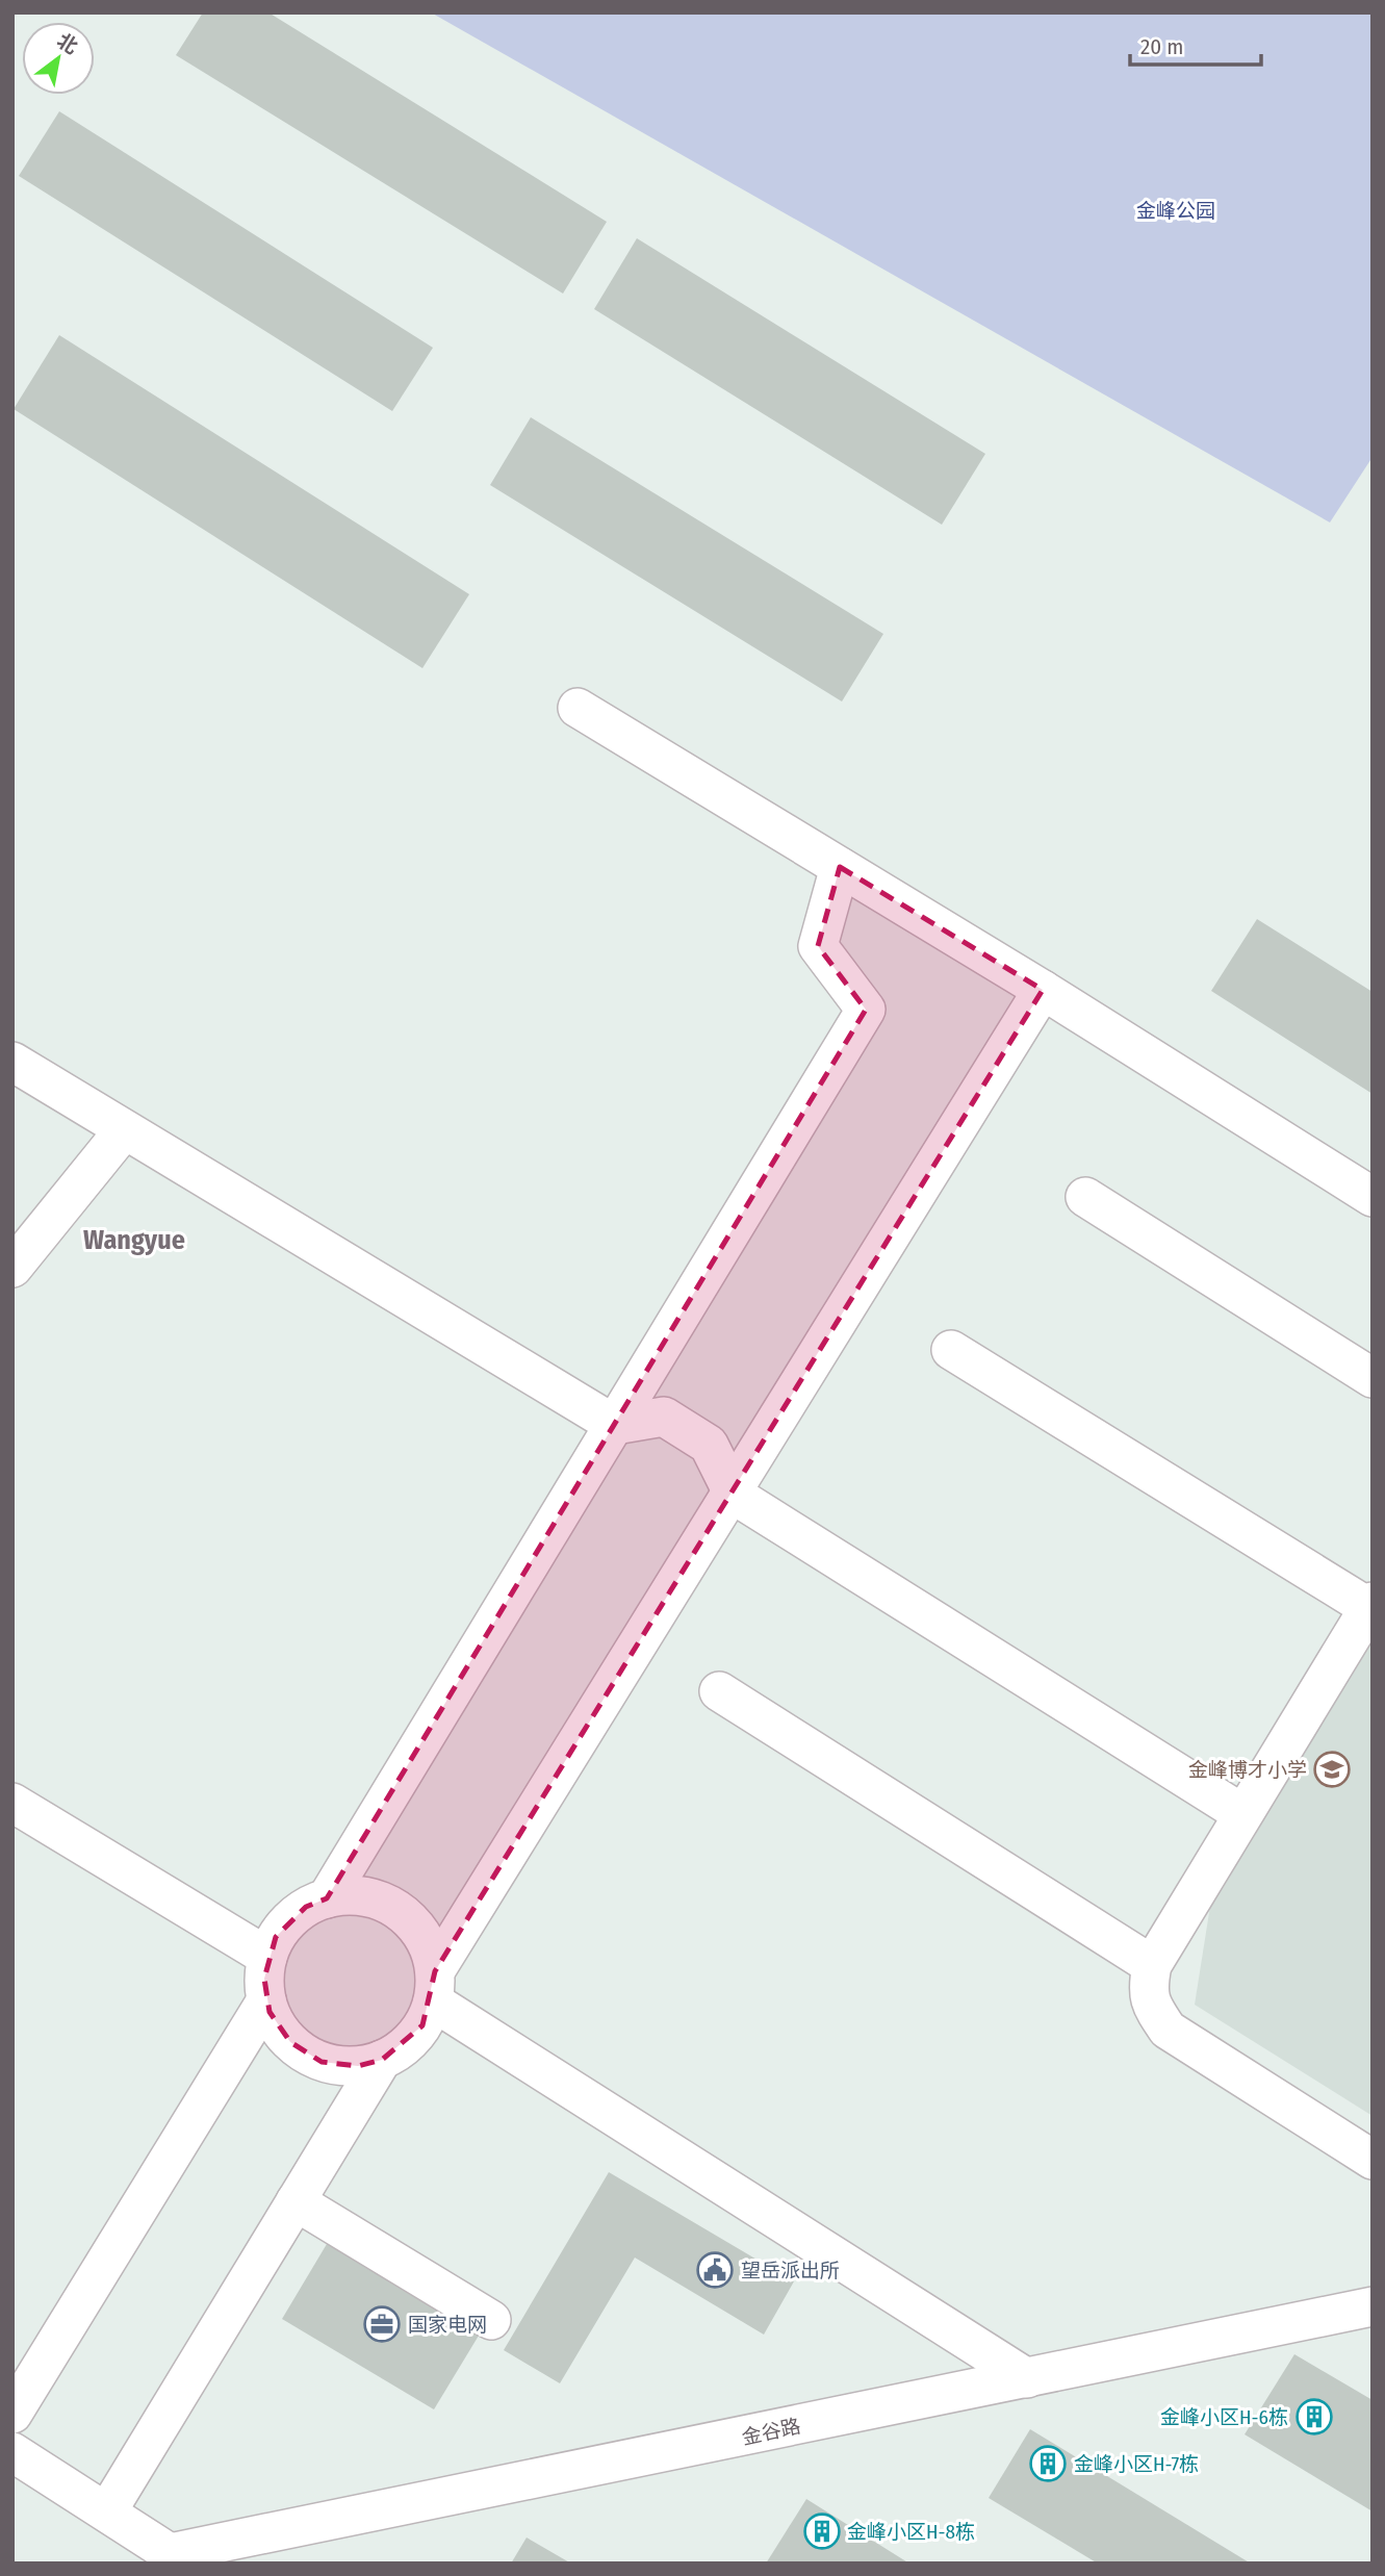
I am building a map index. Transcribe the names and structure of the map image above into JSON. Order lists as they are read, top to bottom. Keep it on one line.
{"streets":{"street":["金谷路"]},"districts":["Wangyue"],"parks":["金峰公园"],"places":{"school or university":["金峰博才小学"],"public building":["望岳派出所"],"office":["国家电网"],"building":["金峰小区H-6栋","金峰小区H-7栋","金峰小区H-8栋"]},"scale_bar":"20 m","north":"top right"}
